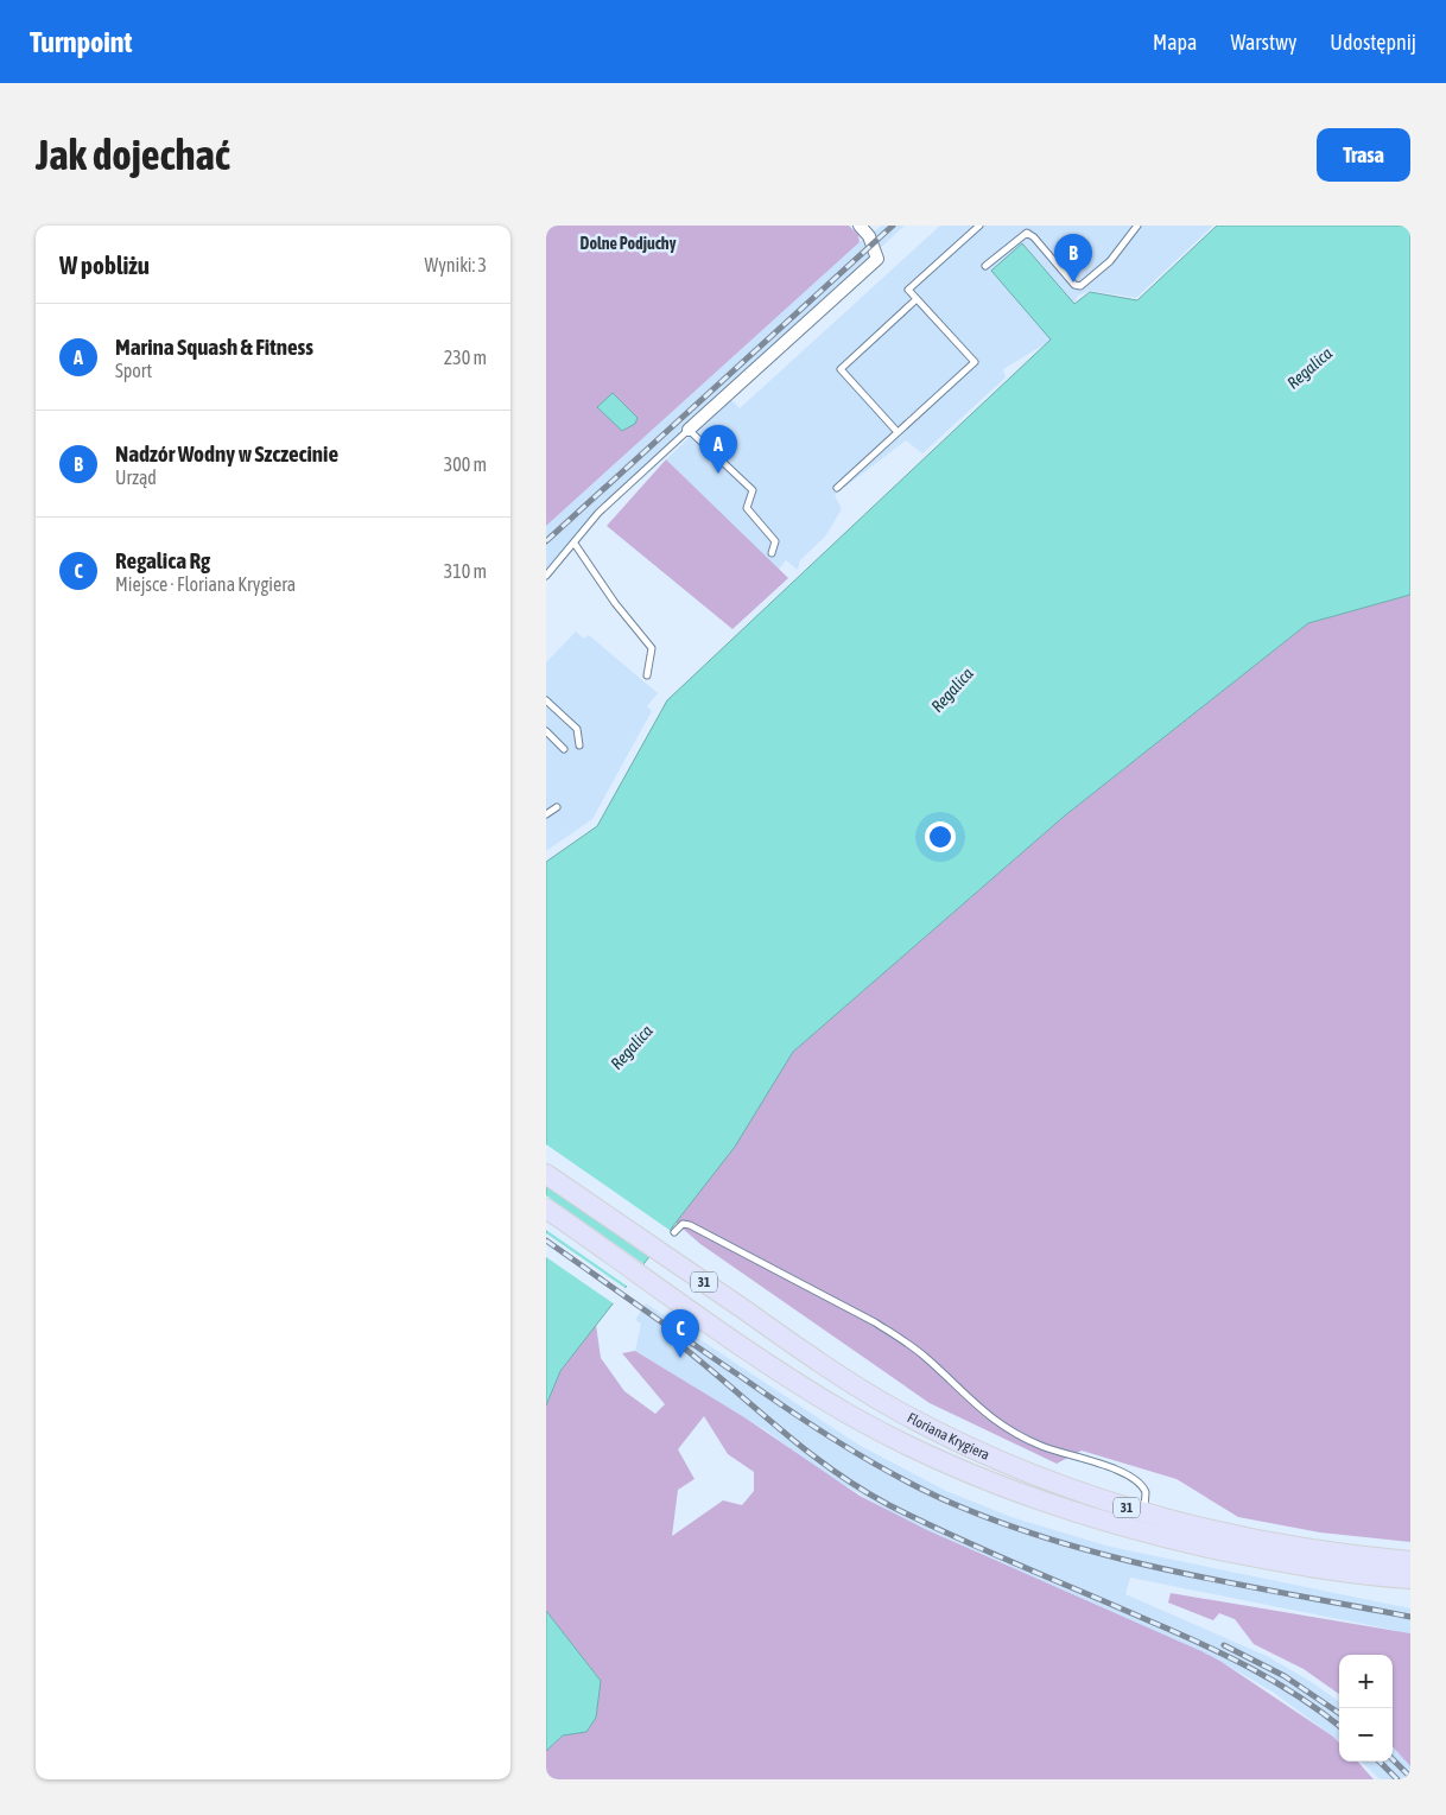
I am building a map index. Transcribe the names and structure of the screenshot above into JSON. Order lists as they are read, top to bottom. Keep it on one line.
{"streets":{"main road":["31","Floriana Krygiera"]},"districts":["Dolne Podjuchy"],"water":["Regalica"],"page":{"header":"Turnpoint","nav":["Mapa","Warstwy","Udostępnij"],"buttons":"Trasa","title":"Jak dojechać","heading":["W pobliżu","Wyniki: 3"],"pins":["B","A","C"],"list":[{"mark":"A","name":"Marina Squash & Fitness","note":"Sport","value":"230 m"},{"mark":"B","name":"Nadzór Wodny w Szczecinie","note":"Urząd","value":"300 m"},{"mark":"C","name":"Regalica Rg","note":"Miejsce · Floriana Krygiera","value":"310 m"}],"map_buttons":["+","−"]}}
